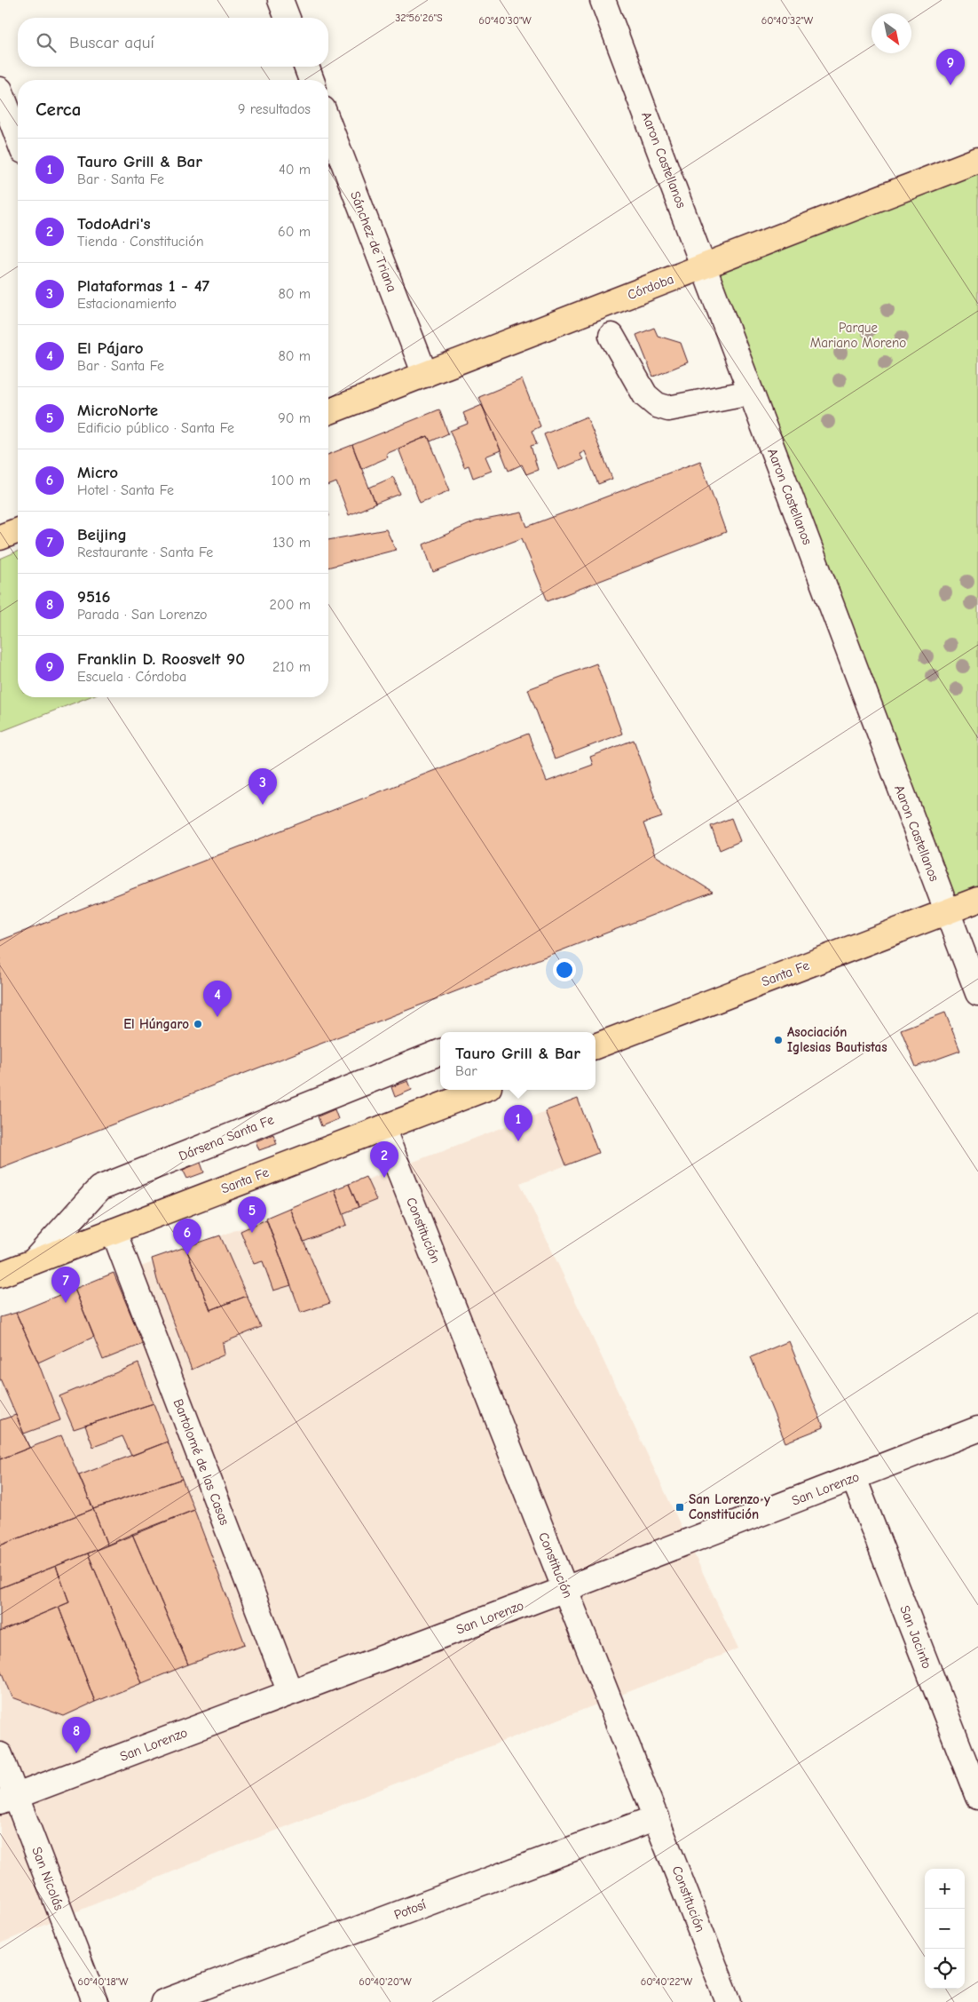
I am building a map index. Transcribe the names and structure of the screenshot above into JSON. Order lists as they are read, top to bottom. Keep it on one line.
{"streets":{"main road":["Córdoba","Santa Fe"],"street":["Aaron Castellanos","Sánchez de Triana","Dársena Santa Fe","Constitución","Bartolomé de las Casas","San Lorenzo","San Jacinto","San Nicolás","Potosí"]},"crossings":[["Aaron Castellanos","Córdoba"],["Aaron Castellanos","Santa Fe"],["Sánchez de Triana","Córdoba"],["Santa Fe","Dársena Santa Fe"],["Santa Fe","Constitución"],["Santa Fe","Bartolomé de las Casas"],["Constitución","San Lorenzo"],["Constitución","Potosí"],["Bartolomé de las Casas","San Lorenzo"],["San Lorenzo","San Jacinto"],["San Lorenzo","San Nicolás"]],"parks":["Parque Mariano Moreno"],"places":{"other":["El Húngaro","Asociación Iglesias Bautistas"],"transit":["San Lorenzo y Constitución"]},"north":"bottom right","page":{"search":"Buscar aquí","pins":["9","3","4","1","2","5","6","7","8"],"heading":["Cerca","9 resultados"],"list":[{"mark":"1","name":"Tauro Grill & Bar","note":"Bar · Santa Fe","value":"40 m"},{"mark":"2","name":"TodoAdri's","note":"Tienda · Constitución","value":"60 m"},{"mark":"3","name":"Plataformas 1 - 47","note":"Estacionamiento","value":"80 m"},{"mark":"4","name":"El Pájaro","note":"Bar · Santa Fe","value":"80 m"},{"mark":"5","name":"MicroNorte","note":"Edificio público · Santa Fe","value":"90 m"},{"mark":"6","name":"Micro","note":"Hotel · Santa Fe","value":"100 m"},{"mark":"7","name":"Beijing","note":"Restaurante · Santa Fe","value":"130 m"},{"mark":"8","name":"9516","note":"Parada · San Lorenzo","value":"200 m"},{"mark":"9","name":"Franklin D. Roosvelt 90","note":"Escuela · Córdoba","value":"210 m"}],"popup":["Tauro Grill & Bar","Bar"],"map_buttons":["+","−"]},"coordinates":["32°56'26\"S","60°40'30\"W","60°40'32\"W","60°40'18\"W","60°40'20\"W","60°40'22\"W"]}
